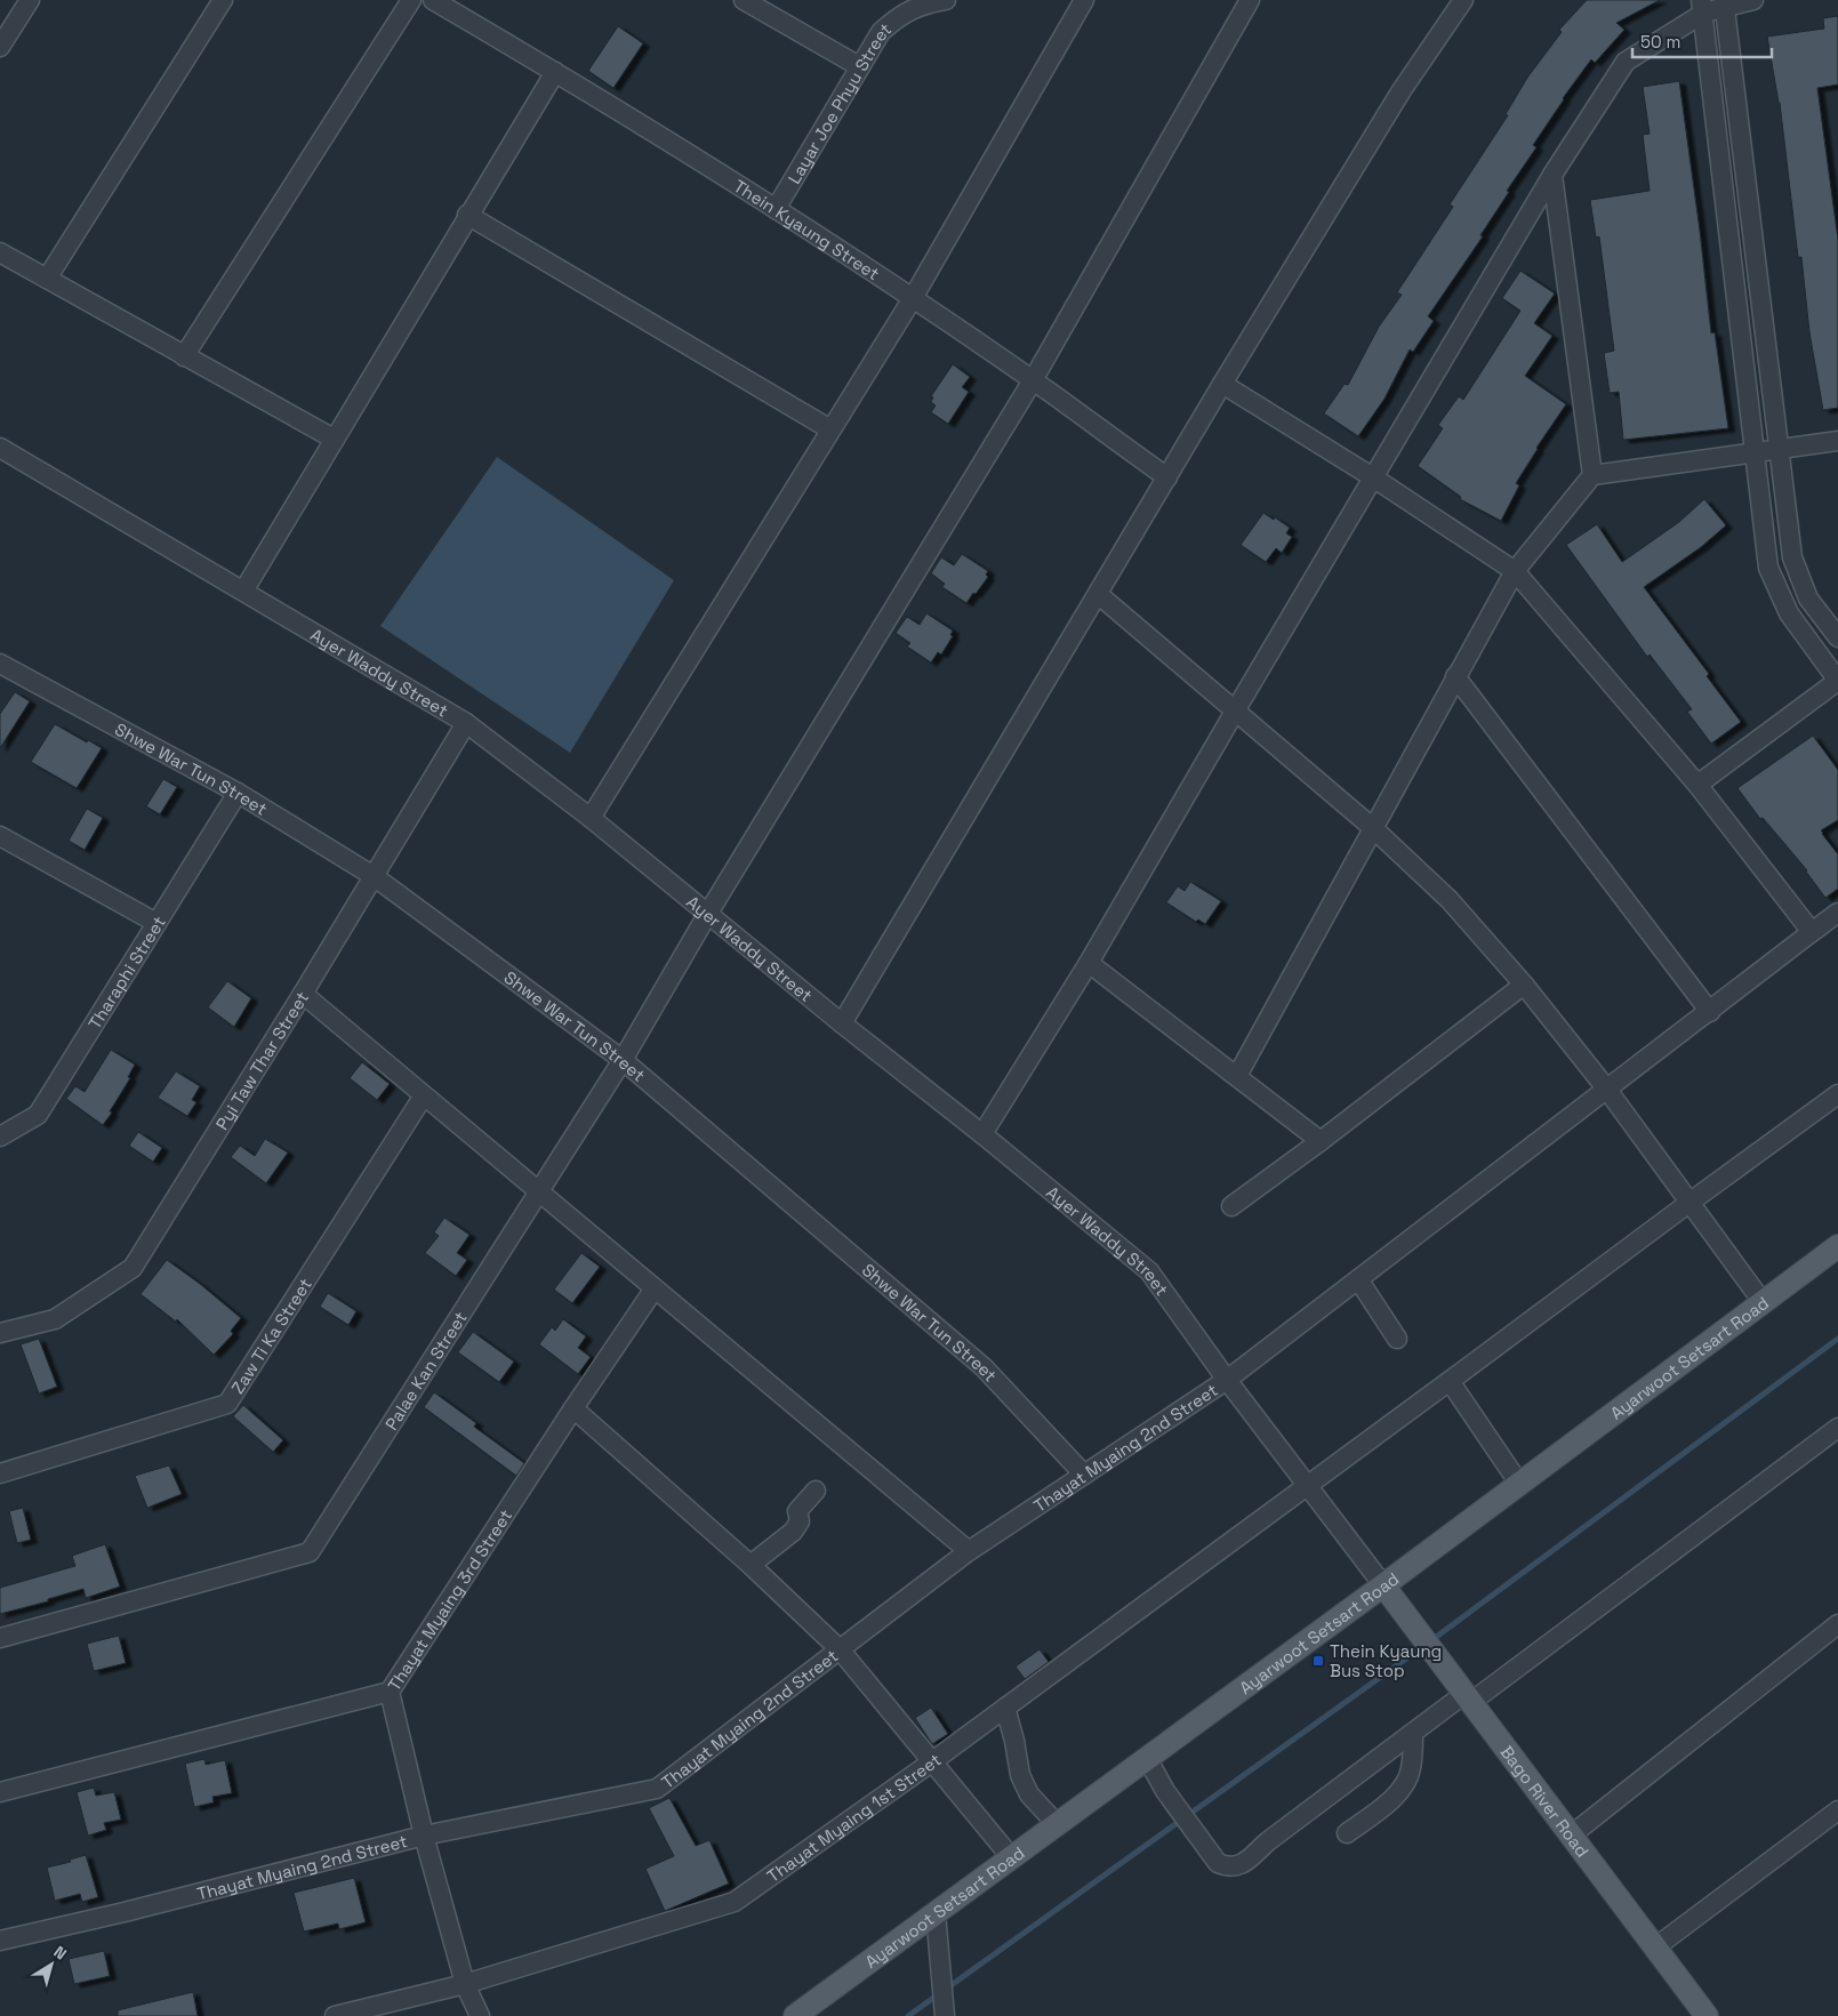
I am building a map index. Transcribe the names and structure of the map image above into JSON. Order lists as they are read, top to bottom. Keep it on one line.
{"streets":{"main road":["Ayarwoot Setsart Road","Bago River Road"],"street":["Layar Joe Phyu Street","Thein Kyaung Street","Ayer Waddy Street","Shwe War Tun Street","Tharaphi Street","Pyi Taw Thar Street","Zaw Ti Ka Street","Palae Kan Street","Thayat Myaing 2nd Street","Thayat Myaing 3rd Street","Thayat Myaing 1st Street"]},"crossings":[["Layar Joe Phyu Street","Thein Kyaung Street"],["Thein Kyaung Street","Palae Kan Street"],["Ayer Waddy Street","Pyi Taw Thar Street"],["Ayer Waddy Street","Ayarwoot Setsart Road"],["Ayer Waddy Street","Palae Kan Street"],["Ayer Waddy Street","Thayat Myaing 2nd Street"],["Ayer Waddy Street","Bago River Road"],["Ayer Waddy Street","Thayat Myaing 1st Street"],["Shwe War Tun Street","Tharaphi Street"],["Shwe War Tun Street","Pyi Taw Thar Street"],["Shwe War Tun Street","Palae Kan Street"],["Shwe War Tun Street","Thayat Myaing 2nd Street"],["Ayarwoot Setsart Road","Bago River Road"]],"places":{"transit":["Thein Kyaung Bus Stop"]},"scale_bar":"50 m","north":"top right"}
